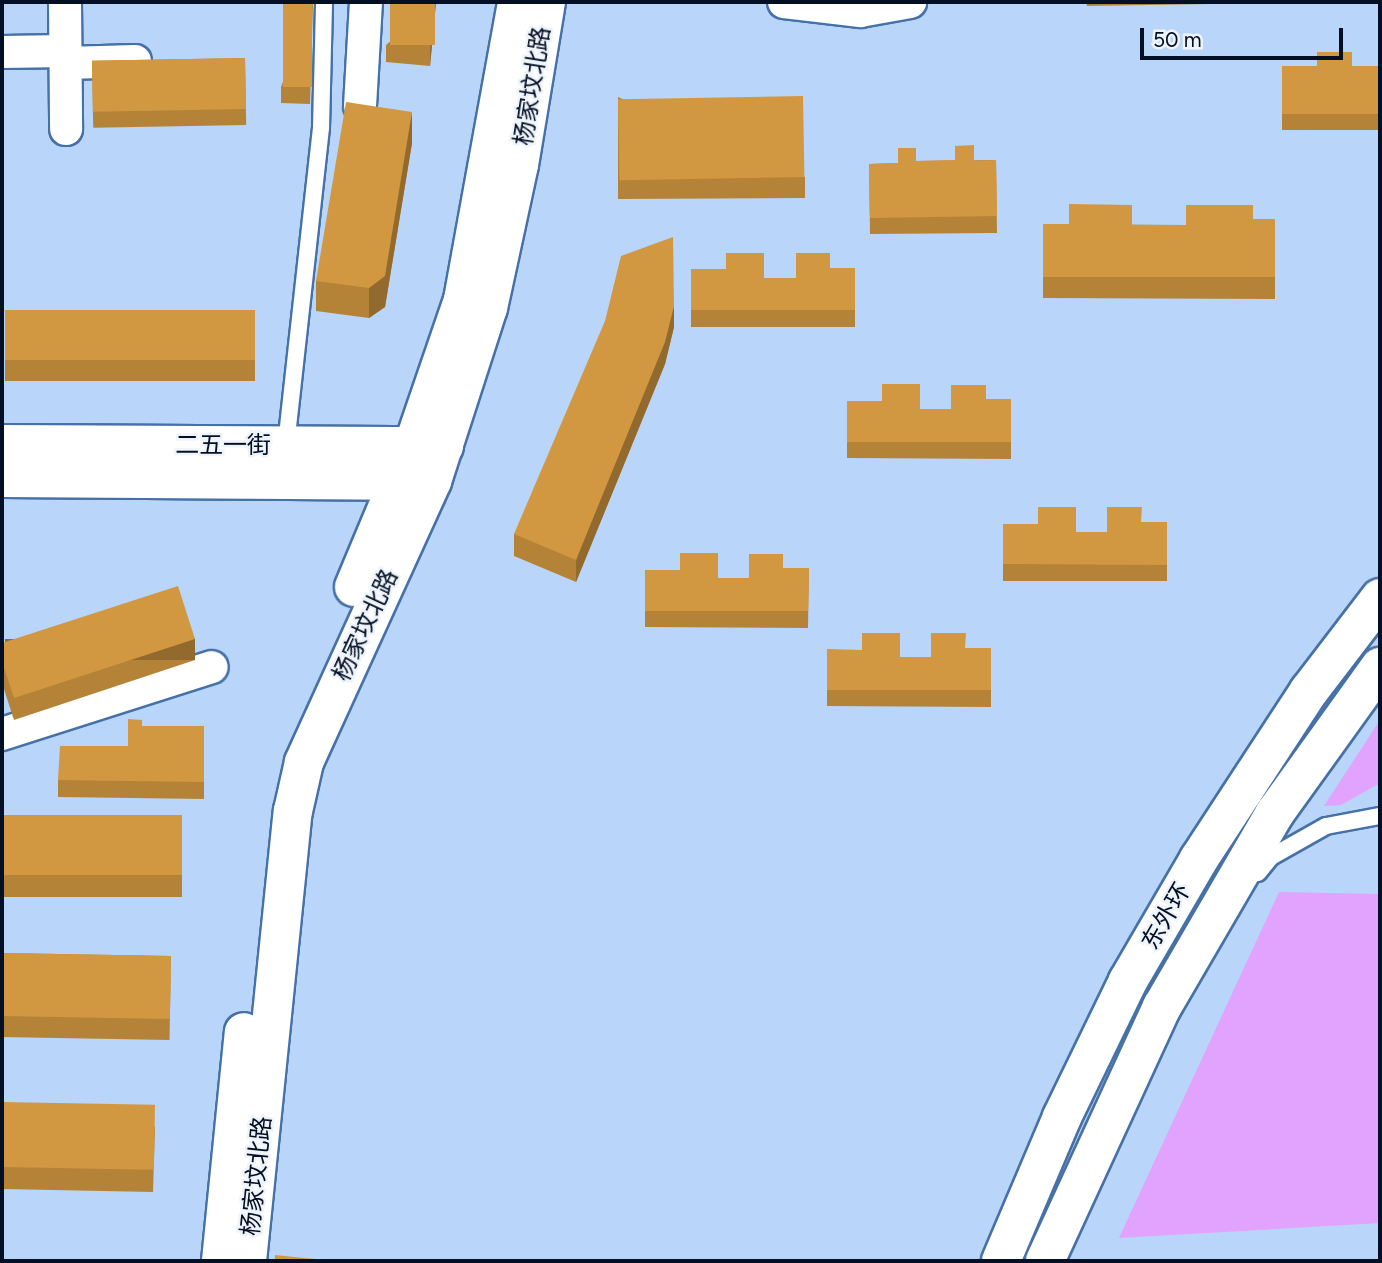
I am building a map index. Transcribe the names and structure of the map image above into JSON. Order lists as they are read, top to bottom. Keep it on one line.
{"streets":{"main road":["杨家坟北路","二五一街","东外环"]},"crossings":[["杨家坟北路","二五一街"]],"scale_bar":"50 m"}
